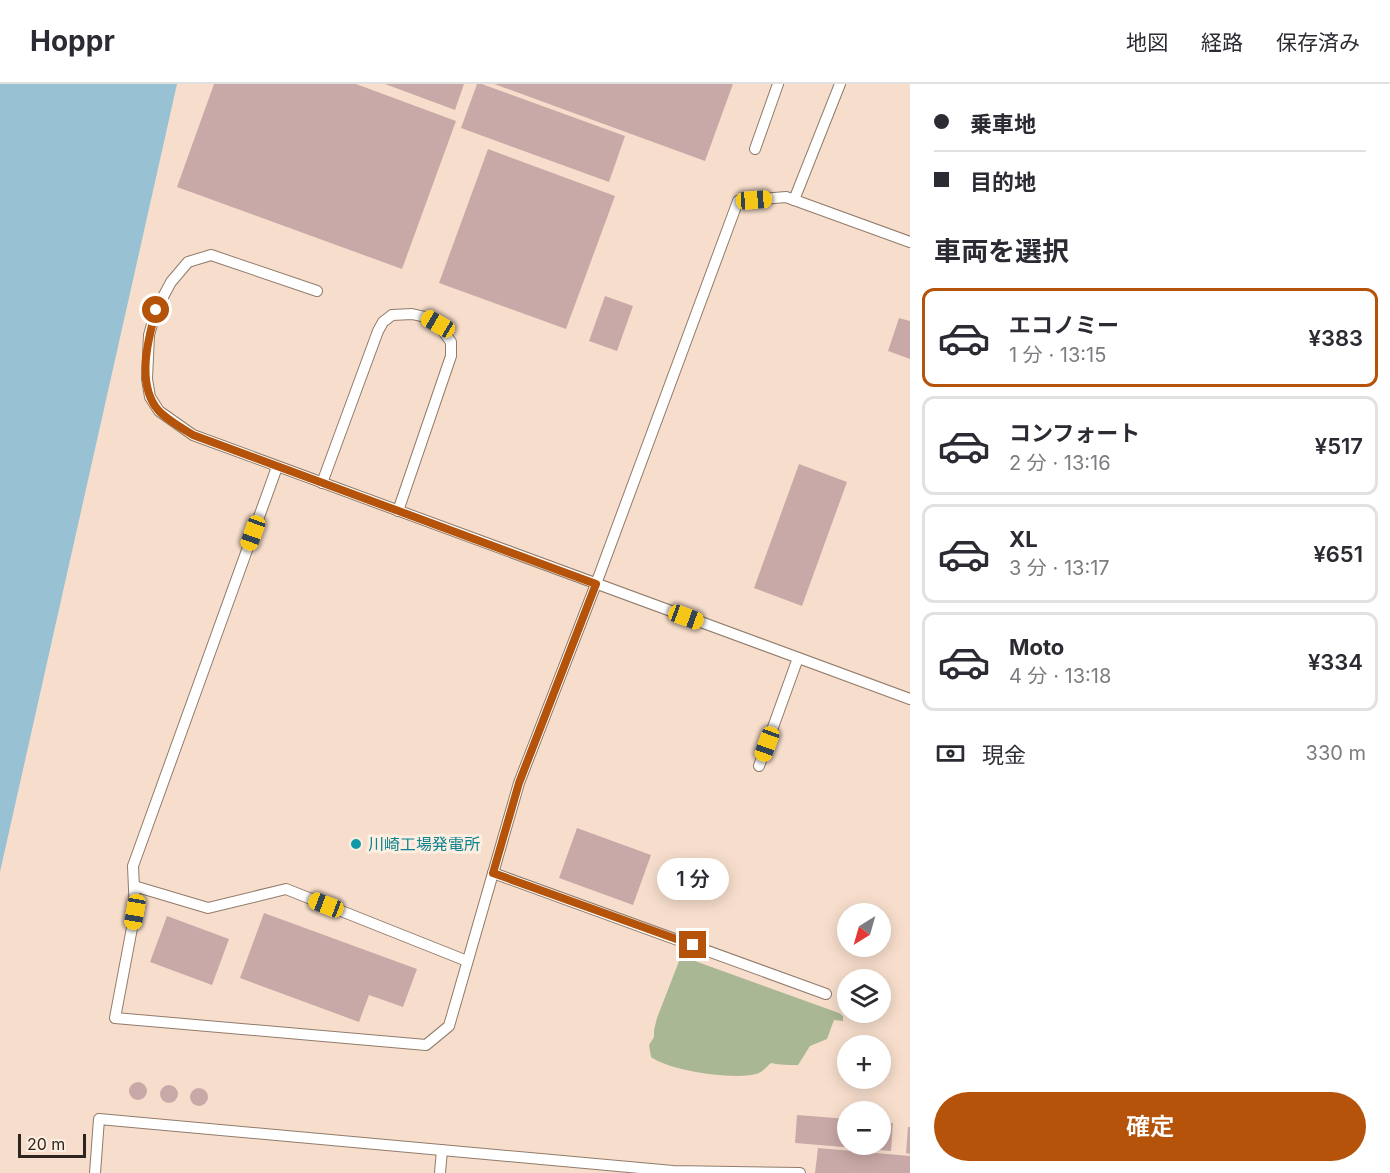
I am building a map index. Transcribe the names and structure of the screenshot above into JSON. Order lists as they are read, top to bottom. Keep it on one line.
{"places":["川崎工場発電所"],"scale_bar":"20 m","north":"bottom left","page":{"header":"Hoppr","nav":["地図","経路","保存済み"],"banner":["乗車地","目的地"],"heading":"車両を選択","list":[{"name":"エコノミー","note":"1 分 · 13:15","value":"¥383"},{"name":"コンフォート","note":"2 分 · 13:16","value":"¥517"},{"name":"XL","note":"3 分 · 13:17","value":"¥651"},{"name":"Moto","note":"4 分 · 13:18","value":"¥334"}],"pay":["現金","330 m"],"bubble":"1 分","map_buttons":["+","−"],"buttons":"確定","scale":"20 m"}}
